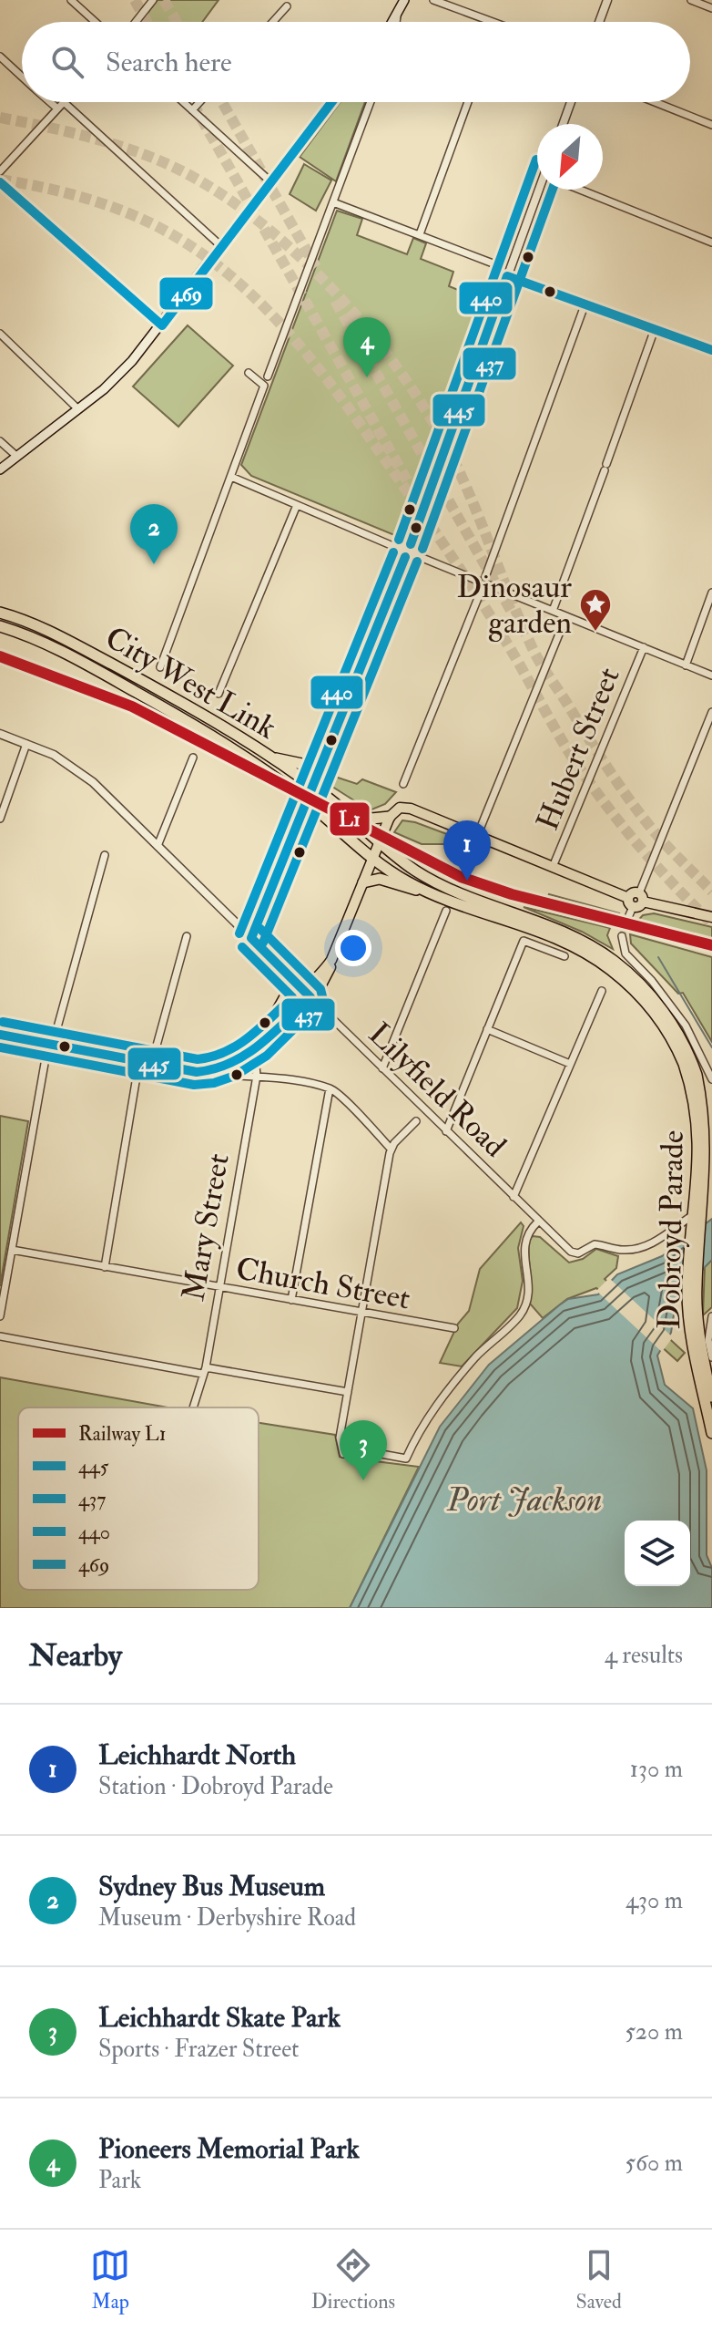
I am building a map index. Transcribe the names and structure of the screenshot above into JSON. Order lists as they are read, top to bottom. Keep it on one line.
{"streets":{"highway":["City West Link","Dobroyd Parade"],"street":["Hubert Street","Lilyfield Road","Mary Street","Church Street"]},"crossings":[["City West Link","Dobroyd Parade"],["Mary Street","Church Street"]],"water":["Port Jackson"],"places":{"place":["Dinosaur garden"]},"lines":["transit line 469","transit line 440","transit line 437","transit line 445","rail line L1"],"legend":["Railway L1","445","437","440","469"],"north":"bottom left","page":{"search":"Search here","pins":["4","2","1","3"],"heading":["Nearby","4 results"],"list":[{"mark":"1","name":"Leichhardt North","note":"Station · Dobroyd Parade","value":"130 m"},{"mark":"2","name":"Sydney Bus Museum","note":"Museum · Derbyshire Road","value":"430 m"},{"mark":"3","name":"Leichhardt Skate Park","note":"Sports · Frazer Street","value":"520 m"},{"mark":"4","name":"Pioneers Memorial Park","note":"Park","value":"560 m"}],"nav":["Map","Directions","Saved"]}}
